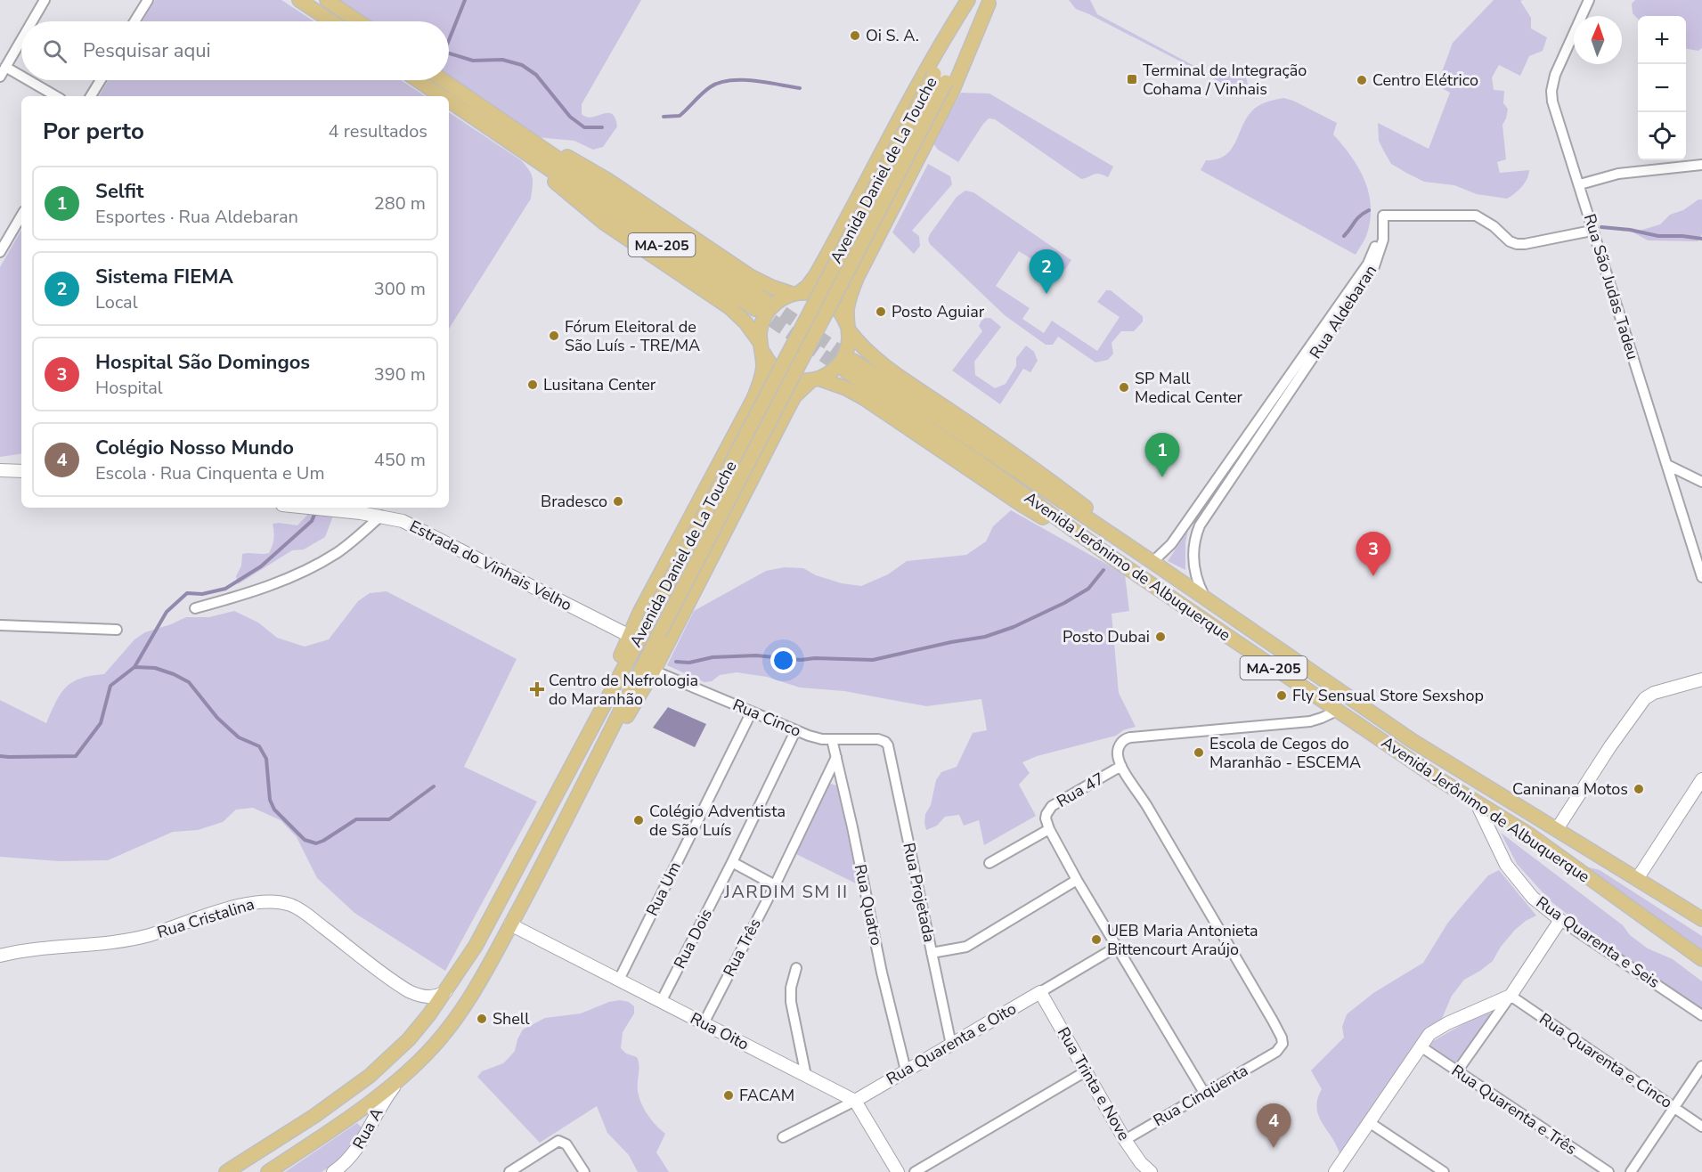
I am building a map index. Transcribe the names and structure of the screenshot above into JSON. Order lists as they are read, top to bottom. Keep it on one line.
{"streets":{"main road":["Avenida Daniel de La Touche","MA-205","Avenida Jerônimo de Albuquerque"],"street":["Rua São Judas Tadeu","Rua Aldebaran","Estrada do Vinhais Velho","Rua Cinco","Rua 47","Rua Um","Rua Projetada","Rua Quatro","Rua Cristalina","Rua Dois","Rua Quarenta e Seis","Rua Três","Rua Oito","Rua Quarenta e Oito","Rua Quarenta e Cinco","Rua Trinta e Nove","Rua Cinqüenta","Rua Quarenta e Três","Rua A"]},"crossings":[["Avenida Daniel de La Touche","Rua Cristalina"],["Avenida Daniel de La Touche","Rua Oito"],["Avenida Daniel de La Touche","Rua A"],["Rua Aldebaran","Avenida Jerônimo de Albuquerque"],["Avenida Jerônimo de Albuquerque","Rua Quarenta e Seis"],["Rua Cinco","Rua Um"],["Rua Cinco","Rua Projetada"],["Rua Cinco","Rua Quatro"],["Rua Cinco","Rua Dois"],["Rua 47","Rua Cinqüenta"],["Rua Um","Rua Oito"],["Rua Projetada","Rua Quarenta e Oito"],["Rua Quatro","Rua Três"],["Rua Quatro","Rua Quarenta e Oito"],["Rua Dois","Rua Oito"],["Rua Três","Rua Oito"],["Rua Oito","Rua Quarenta e Oito"],["Rua Quarenta e Oito","Rua Trinta e Nove"],["Rua Trinta e Nove","Rua Cinqüenta"]],"districts":["JARDIM SM II"],"places":{"other":["Oi S. A.","Centro Elétrico","Posto Aguiar","Fórum Eleitoral de São Luís - TRE/MA","Lusitana Center","SP Mall Medical Center","Bradesco","Posto Dubai","Fly Sensual Store Sexshop","Escola de Cegos do Maranhão - ESCEMA","Caninana Motos","Colégio Adventista de São Luís","UEB Maria Antonieta Bittencourt Araújo","Shell","FACAM"],"transit":["Terminal de Integração Cohama / Vinhais"],"health":["Centro de Nefrologia do Maranhão"]},"north":"top","page":{"map_buttons":["+","−"],"search":"Pesquisar aqui","heading":["Por perto","4 resultados"],"list":[{"mark":"1","name":"Selfit","note":"Esportes · Rua Aldebaran","value":"280 m"},{"mark":"2","name":"Sistema FIEMA","note":"Local","value":"300 m"},{"mark":"3","name":"Hospital São Domingos","note":"Hospital","value":"390 m"},{"mark":"4","name":"Colégio Nosso Mundo","note":"Escola · Rua Cinquenta e Um","value":"450 m"}],"pins":["2","1","3","4"]}}
